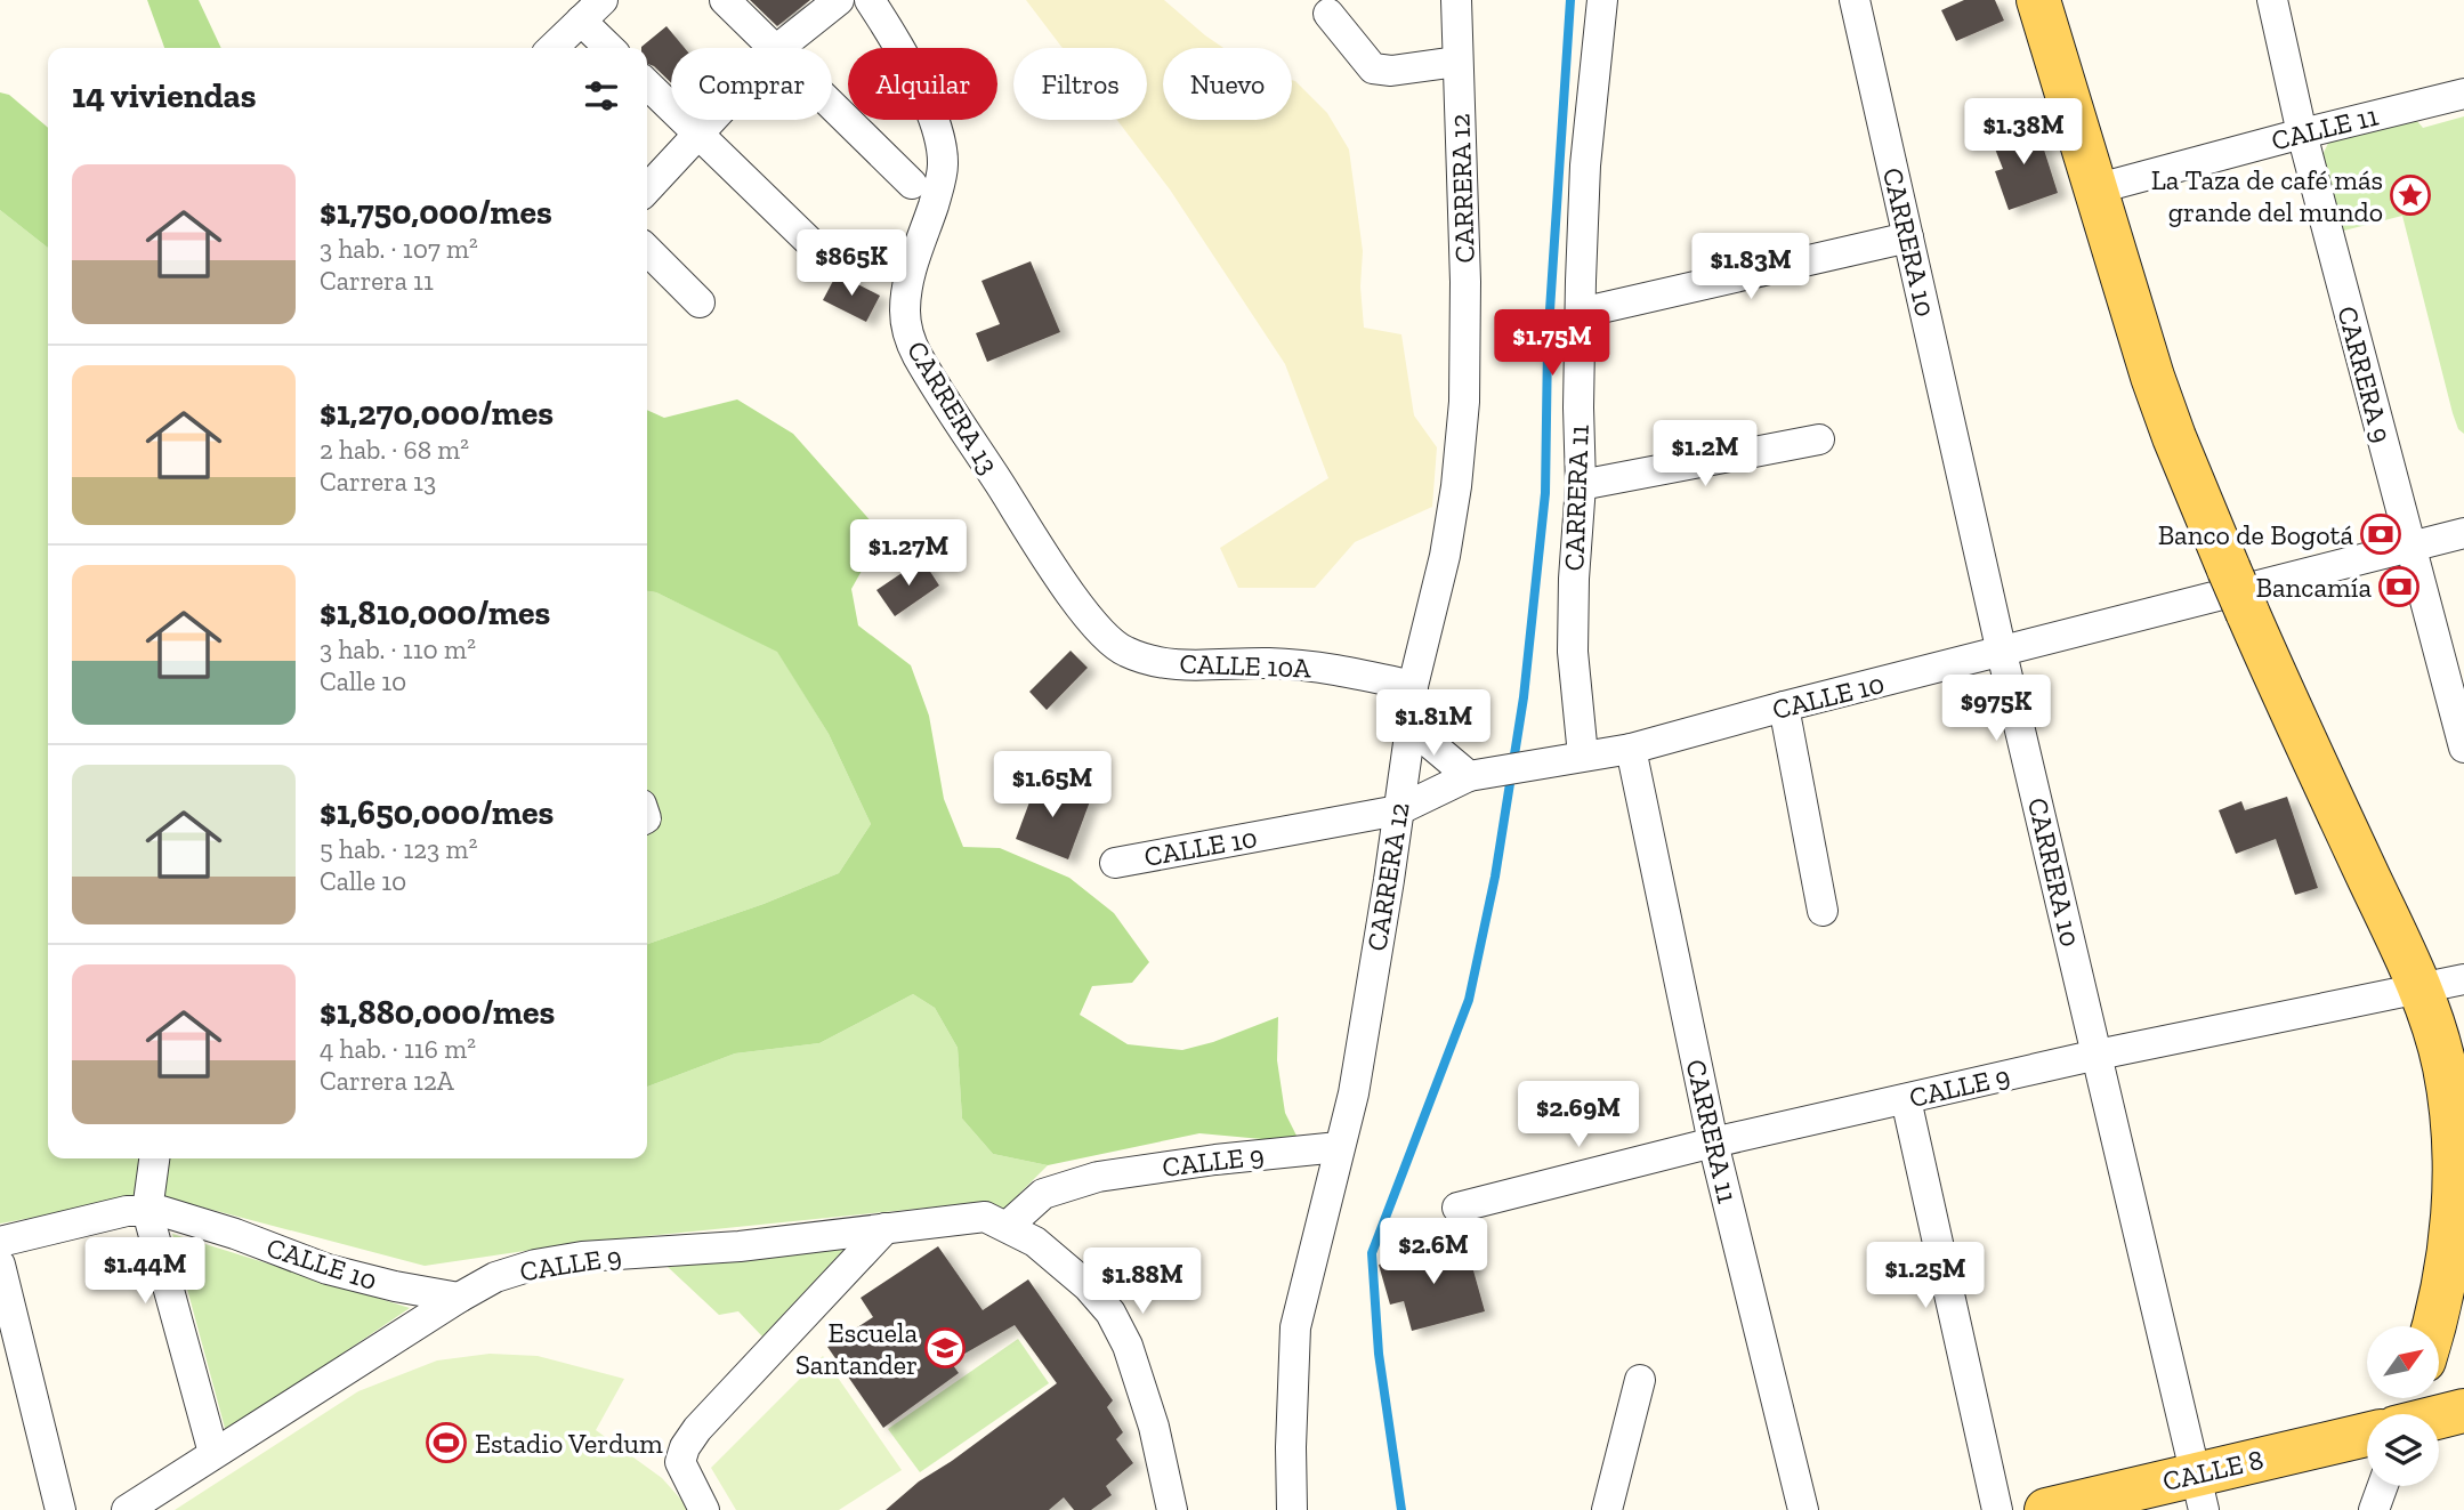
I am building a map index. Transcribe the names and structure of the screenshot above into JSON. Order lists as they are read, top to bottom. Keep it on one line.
{"streets":{"main road":["CALLE 8"],"street":["CALLE 11","CARRERA 12","CARRERA 10","CARRERA 9","CARRERA 13","CARRERA 11","CALLE 10A","CALLE 10","CALLE 9"]},"crossings":[["CALLE 11","CARRERA 9"],["CARRERA 12","CALLE 10A"],["CARRERA 12","CALLE 10"],["CARRERA 12","CALLE 9"],["CARRERA 10","CALLE 10"],["CARRERA 10","CALLE 9"],["CARRERA 10","CALLE 8"],["CARRERA 9","CALLE 10"],["CARRERA 13","CALLE 10A"],["CARRERA 11","CALLE 10"],["CARRERA 11","CALLE 9"],["CALLE 10","CALLE 9"]],"places":{"place":["La Taza de café más grande del mundo"],"bank":["Banco de Bogotá","Bancamía"],"school or university":["Escuela Santander"],"sports":["Estadio Verdum"]},"north":"top right","page":{"chip":["Comprar","Alquilar","Filtros","Nuevo"],"heading":"14 viviendas","price":["$1.38M","$865K","$1.83M","$1.75M","$1.2M","$1.27M","$975K","$1.81M","$1.65M","$2.69M","$2.6M","$1.44M","$1.25M","$1.88M"],"list":[{"name":"$1,750,000/mes","note":"3 hab. · 107 m² · Carrera 11"},{"name":"$1,270,000/mes","note":"2 hab. · 68 m² · Carrera 13"},{"name":"$1,810,000/mes","note":"3 hab. · 110 m² · Calle 10"},{"name":"$1,650,000/mes","note":"5 hab. · 123 m² · Calle 10"},{"name":"$1,880,000/mes","note":"4 hab. · 116 m² · Carrera 12A"}]}}
